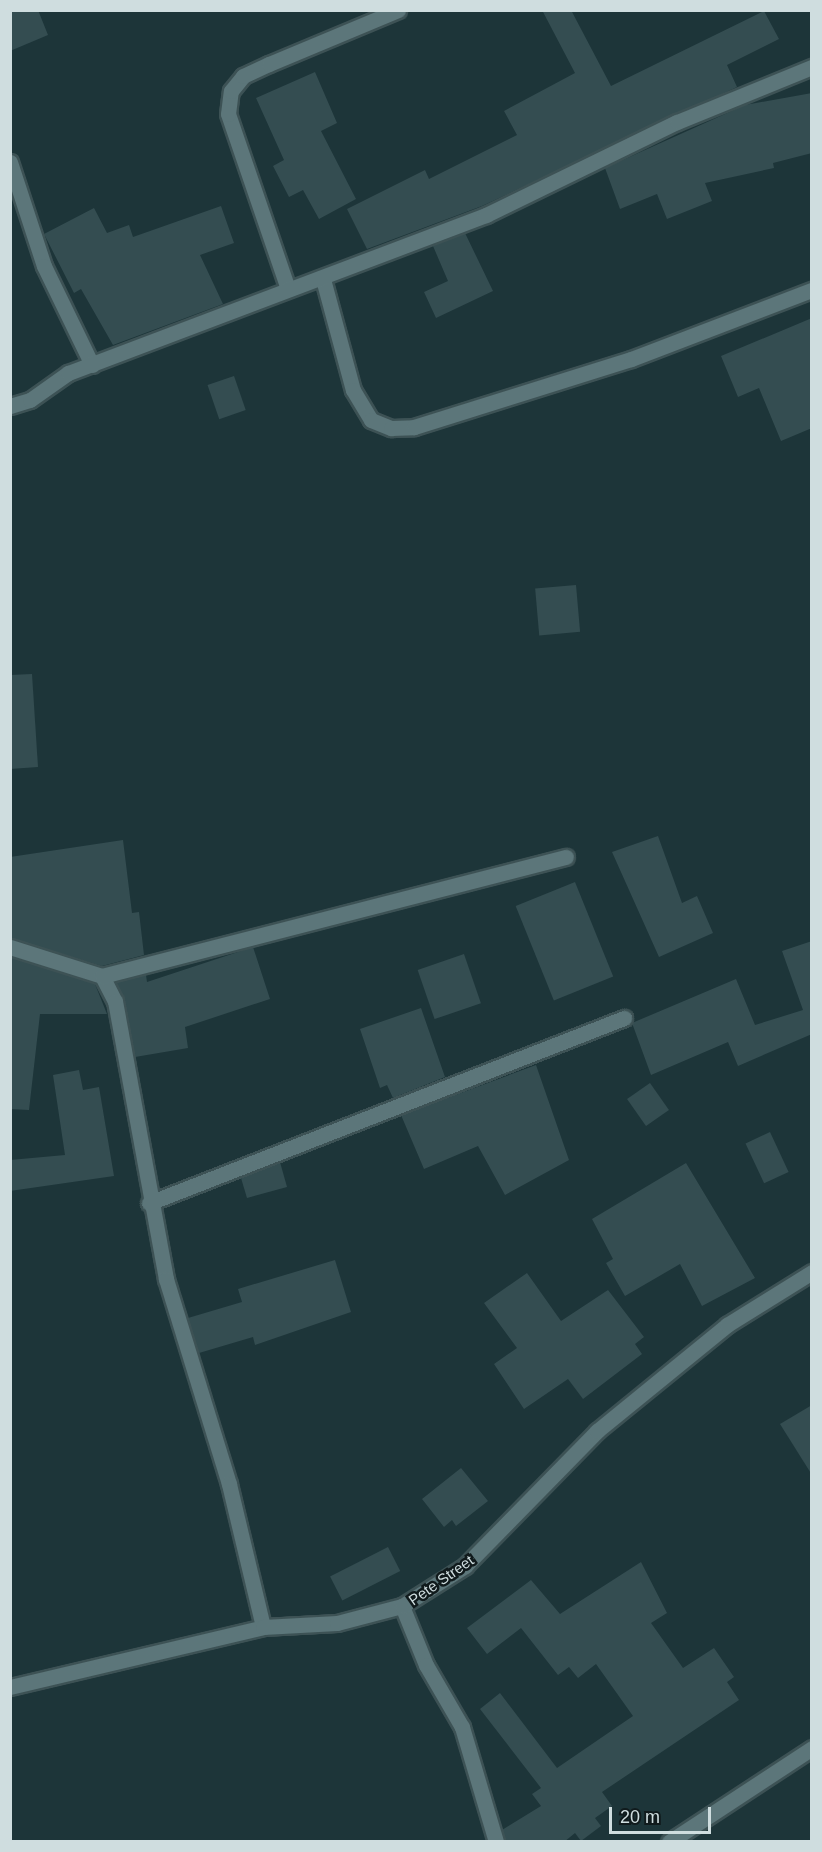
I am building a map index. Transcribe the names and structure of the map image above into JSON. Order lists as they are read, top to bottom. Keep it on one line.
{"streets":{"street":["Pete Street"]},"scale_bar":"20 m"}
